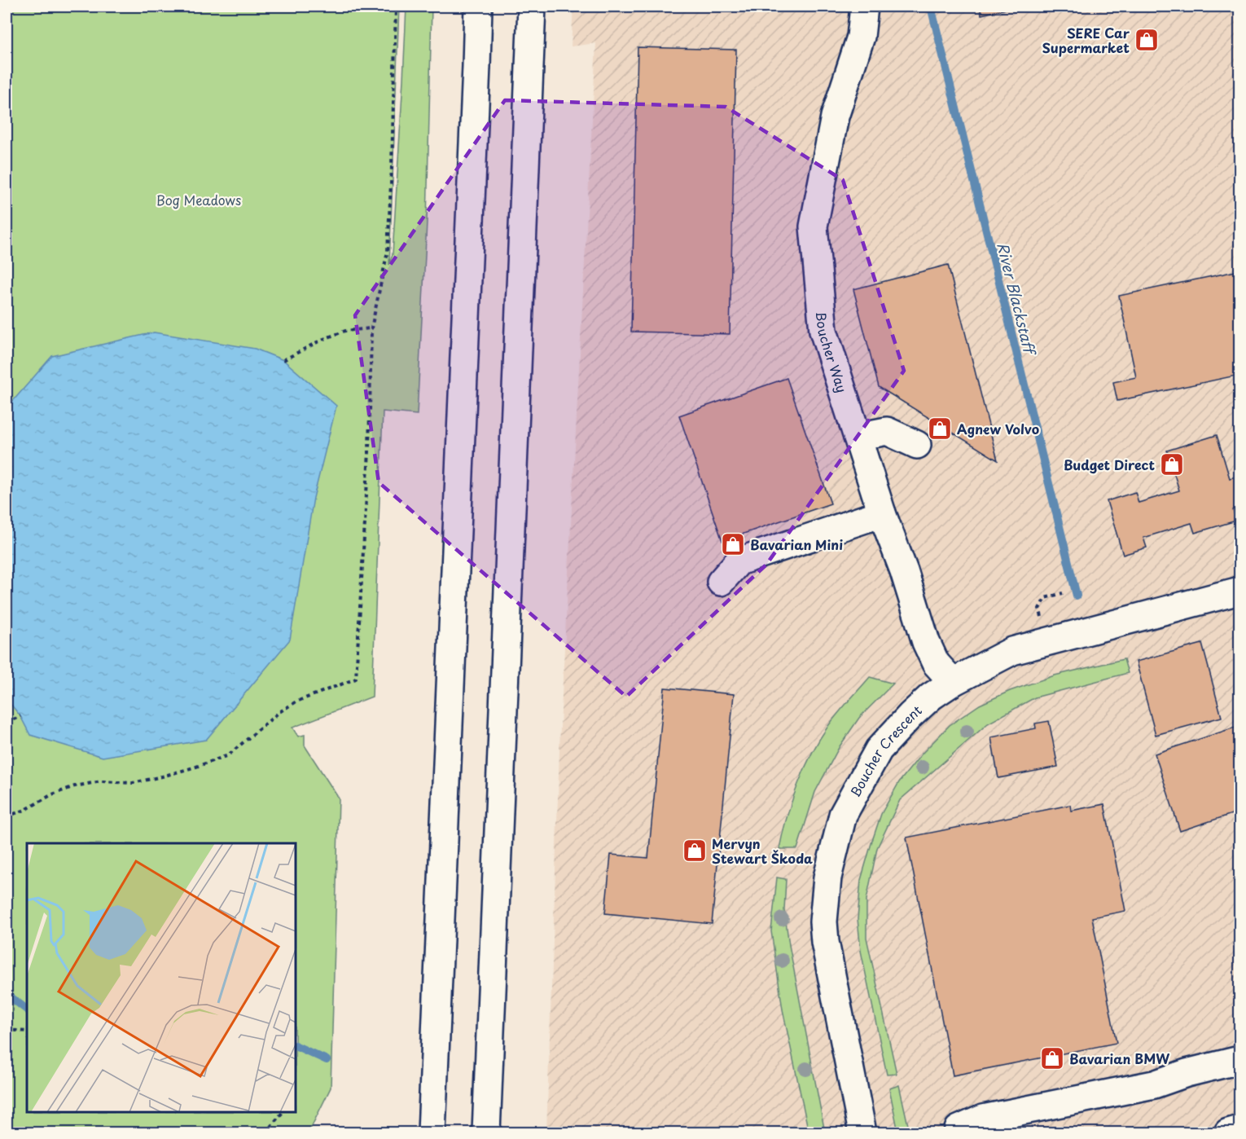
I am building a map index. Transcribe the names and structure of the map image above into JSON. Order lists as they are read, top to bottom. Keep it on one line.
{"streets":{"main road":["Boucher Way","Boucher Crescent"]},"crossings":[["Boucher Way","Boucher Crescent"]],"water":["River Blackstaff"],"parks":["Bog Meadows"],"places":{"shop":["SERE Car Supermarket","Agnew Volvo","Budget Direct","Bavarian Mini","Mervyn Stewart Škoda","Bavarian BMW"]}}
